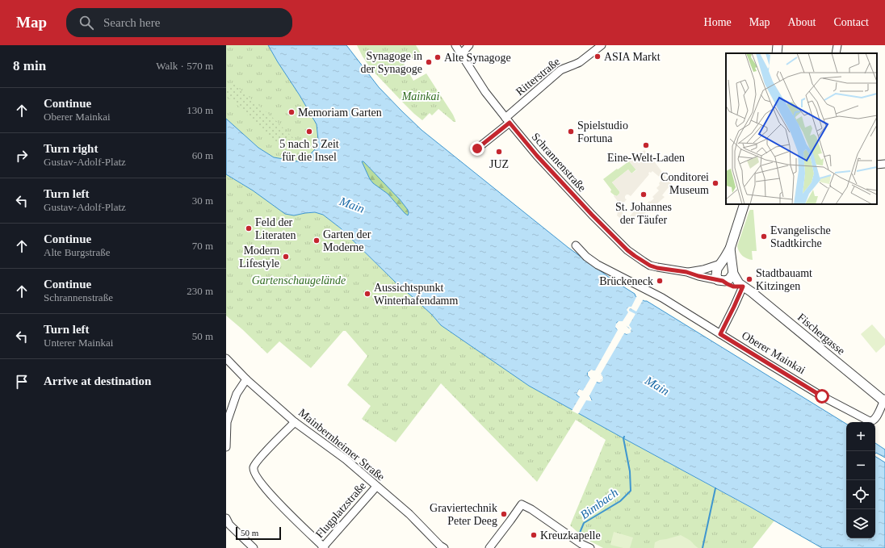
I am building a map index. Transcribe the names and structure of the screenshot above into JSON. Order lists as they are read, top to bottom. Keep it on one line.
{"streets":{"street":["Ritterstraße","Schrannenstraße","Fischergasse","Oberer Mainkai","Mainbernheimer Straße","Flugplatzstraße"]},"crossings":[["Ritterstraße","Schrannenstraße"],["Fischergasse","Oberer Mainkai"],["Mainbernheimer Straße","Flugplatzstraße"]],"water":["Main","Bimbach"],"parks":["Mainkai","Gartenschaugelände"],"places":["ASIA Markt","Alte Synagoge","Synagoge in der Synagoge","Memoriam Garten","5 nach 5 Zeit für die Insel","Spielstudio Fortuna","Eine-Welt-Laden","JUZ","Conditorei Museum","St. Johannes der Täufer","Feld der Literaten","Evangelische Stadtkirche","Garten der Moderne","Modern Lifestyle","Stadtbauamt Kitzingen","Brückeneck","Aussichtspunkt Winterhafendamm","Graviertechnik Peter Deeg","Kreuzkapelle"],"scale_bar":"50 m","page":{"header":"Map","search":"Search here","nav":["Home","Map","About","Contact"],"heading":["8 min","Walk · 570 m"],"list":[["Continue","Oberer Mainkai","130 m"],["Turn right","Gustav-Adolf-Platz","60 m"],["Turn left","Gustav-Adolf-Platz","30 m"],["Continue","Alte Burgstraße","70 m"],["Continue","Schrannenstraße","230 m"],["Turn left","Unterer Mainkai","50 m"],"Arrive at destination"],"map_buttons":["+","−"],"scale":"50 m"}}
